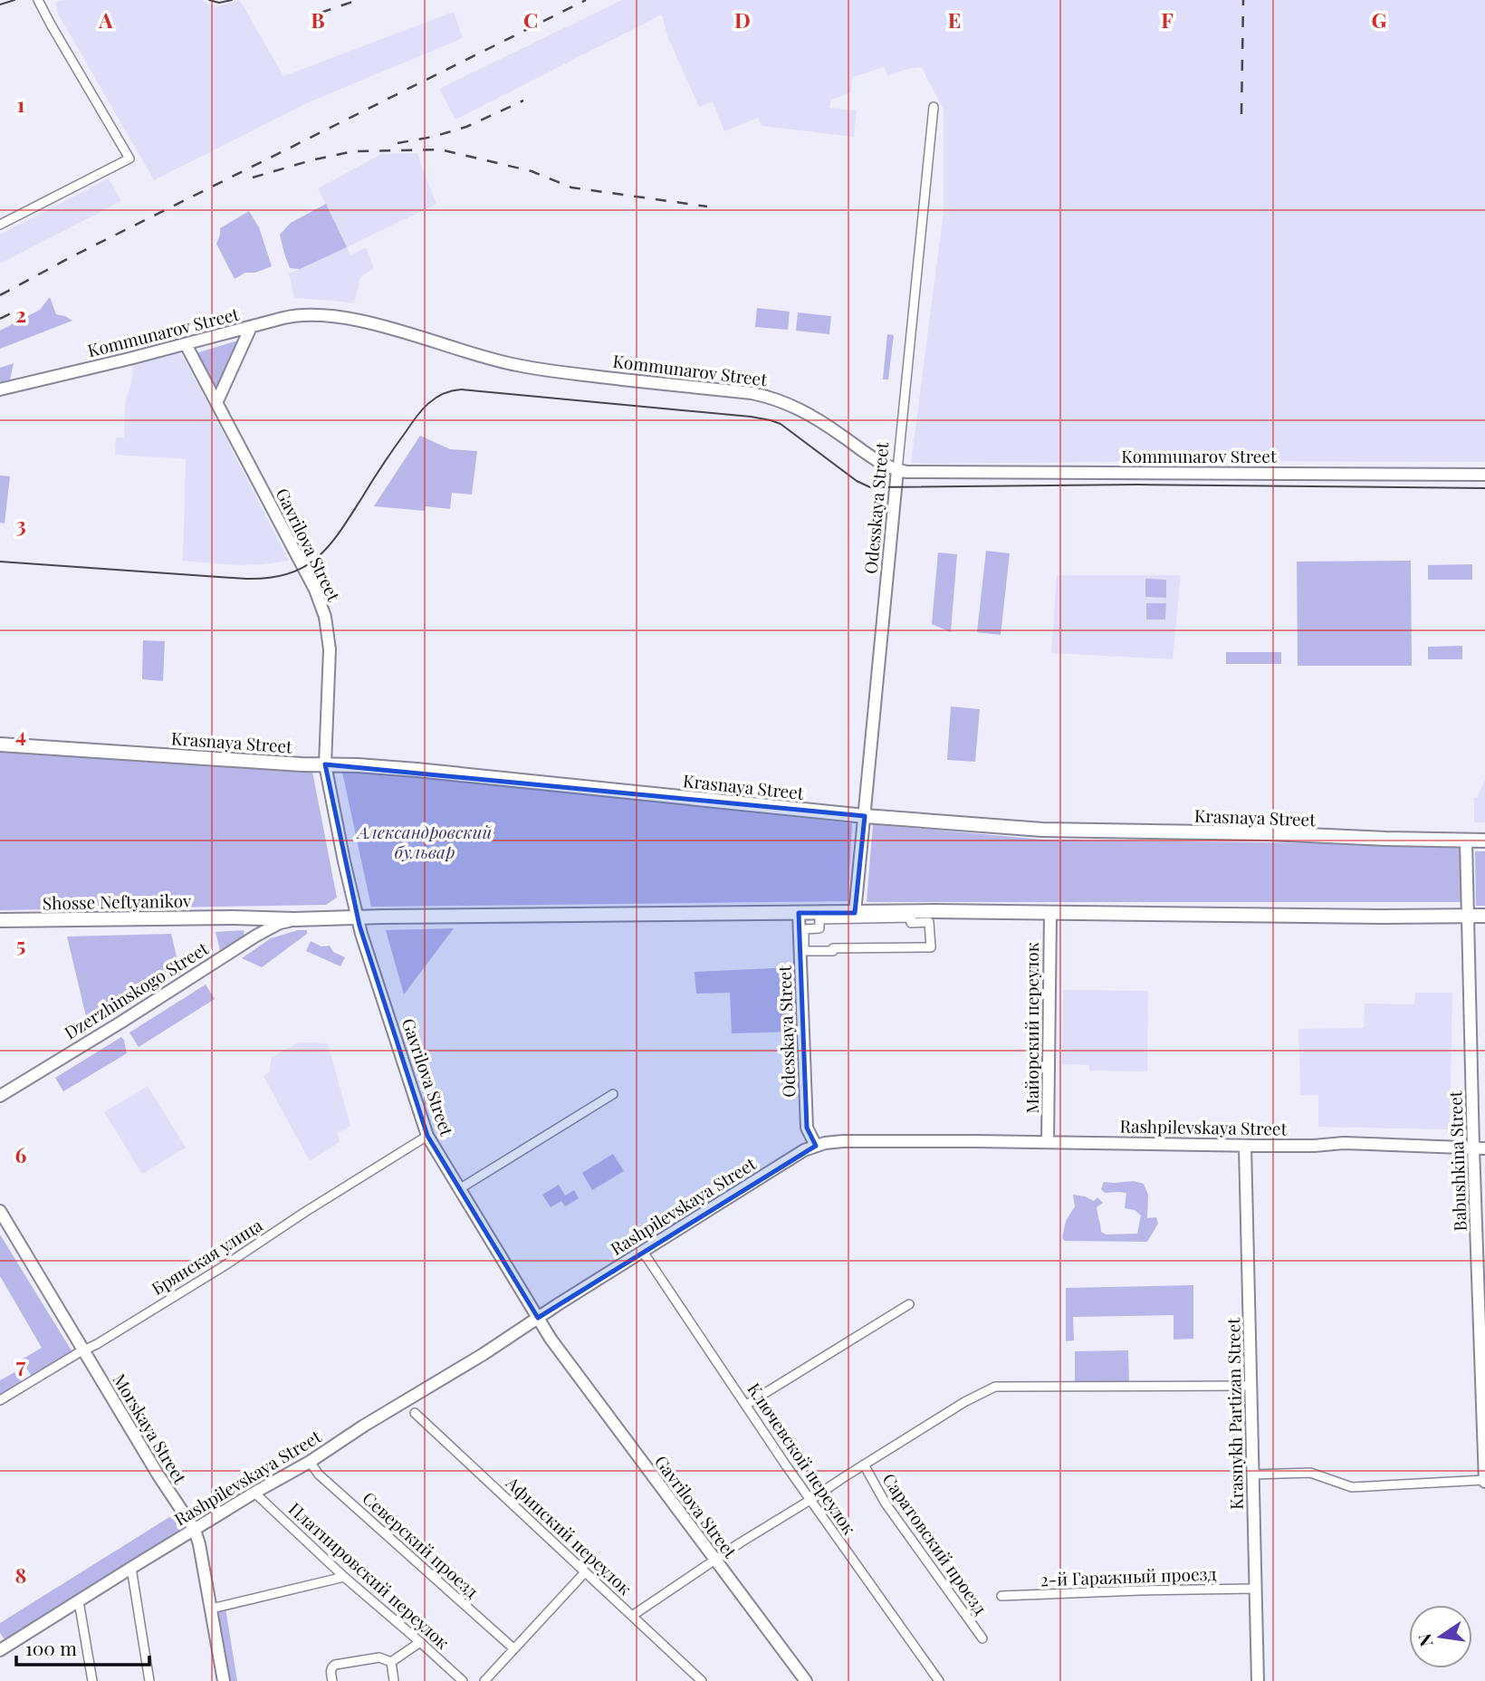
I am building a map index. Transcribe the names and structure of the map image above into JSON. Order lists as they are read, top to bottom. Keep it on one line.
{"streets":{"main road":["Krasnaya Street","Shosse Neftyanikov"],"street":["Kommunarov Street","Odesskaya Street","Gavrilova Street","Dzerzhinskogo Street","Майорский переулок","Rashpilevskaya Street","Babushkina Street","Брянская улица","Krasnykh Partizan Street","Morskaya Street","Ключевской переулок","Афипский переулок","Саратовский проезд","Северский проезд","Платнировский переулок","2-й Гаражный проезд"]},"crossings":[["Kommunarov Street","Odesskaya Street"],["Kommunarov Street","Gavrilova Street"],["Odesskaya Street","Krasnaya Street"],["Odesskaya Street","Rashpilevskaya Street"],["Gavrilova Street","Krasnaya Street"],["Gavrilova Street","Rashpilevskaya Street"],["Gavrilova Street","Брянская улица"],["Krasnaya Street","Babushkina Street"],["Shosse Neftyanikov","Dzerzhinskogo Street"],["Майорский переулок","Rashpilevskaya Street"],["Rashpilevskaya Street","Babushkina Street"],["Rashpilevskaya Street","Krasnykh Partizan Street"],["Rashpilevskaya Street","Morskaya Street"],["Rashpilevskaya Street","Ключевской переулок"],["Rashpilevskaya Street","Северский проезд"],["Rashpilevskaya Street","Платнировский переулок"],["Брянская улица","Morskaya Street"],["Krasnykh Partizan Street","2-й Гаражный проезд"]],"parks":["Александровский бульвар"],"scale_bar":"100 m","north":"left","grid":{"columns":["A","B","C","D","E","F","G"],"rows":["1","2","3","4","5","6","7","8"]}}
